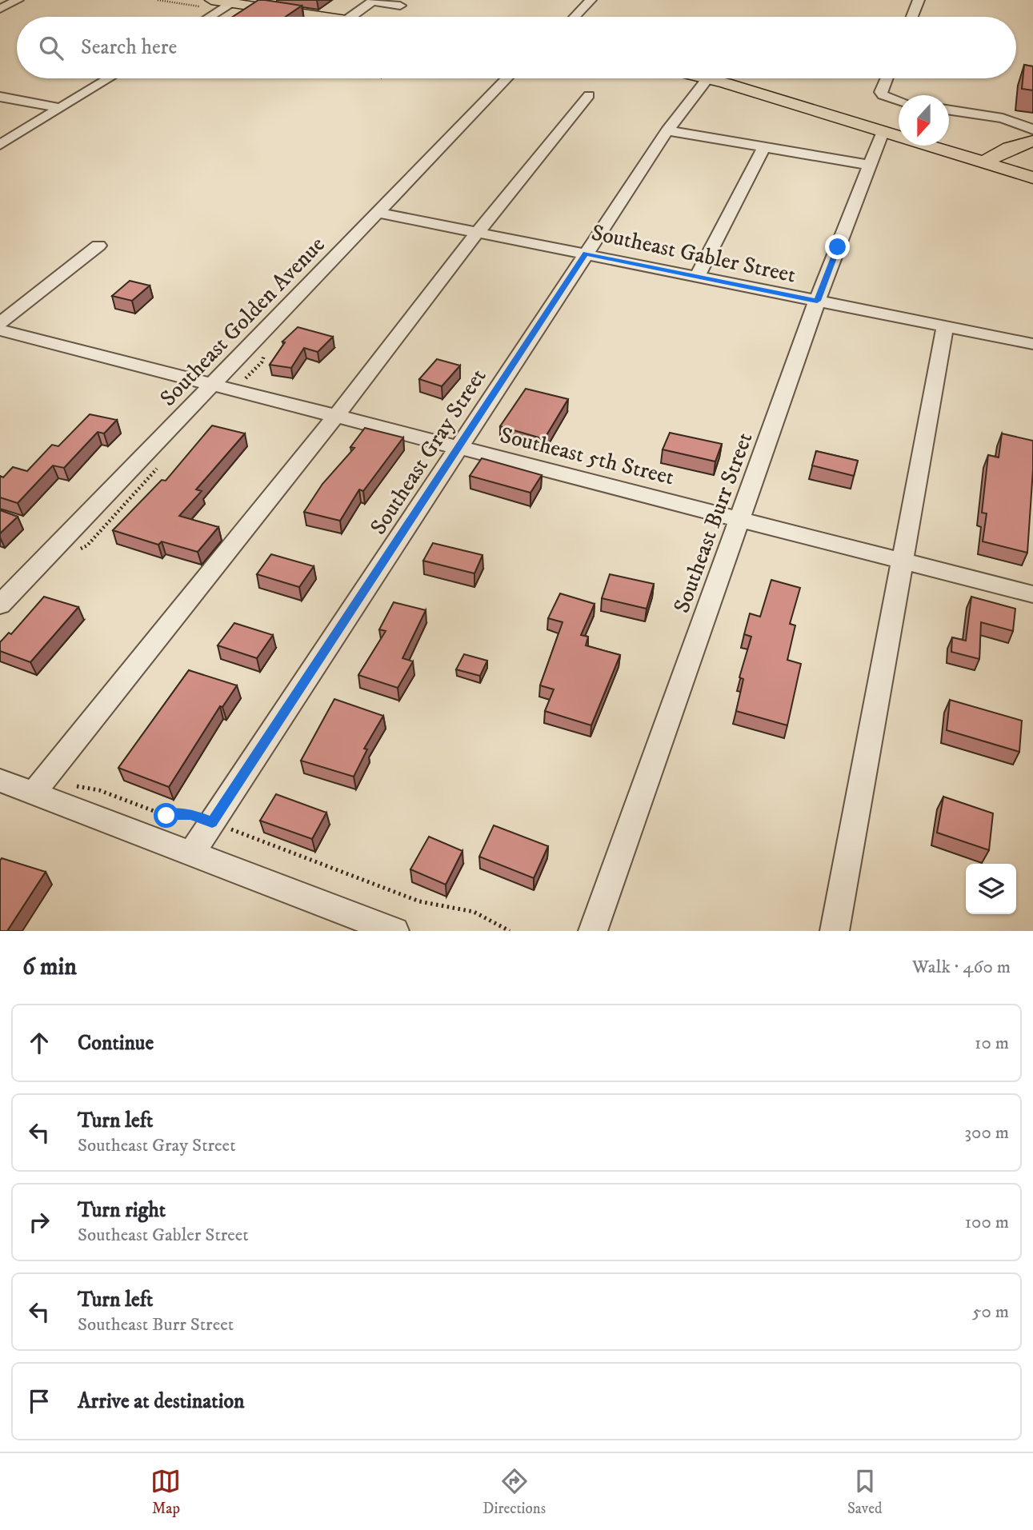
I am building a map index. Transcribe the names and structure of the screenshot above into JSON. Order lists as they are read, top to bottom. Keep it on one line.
{"streets":{"street":["Southeast Gabler Street","Southeast Golden Avenue","Southeast Gray Street","Southeast 5th Street","Southeast Burr Street"]},"crossings":[["Southeast Gabler Street","Southeast Golden Avenue"],["Southeast Gabler Street","Southeast Gray Street"],["Southeast Gabler Street","Southeast Burr Street"],["Southeast Golden Avenue","Southeast 5th Street"],["Southeast Gray Street","Southeast 5th Street"],["Southeast 5th Street","Southeast Burr Street"]],"north":"bottom","page":{"search":"Search here","heading":["6 min","Walk · 460 m"],"list":[["Continue","10 m"],["Turn left","Southeast Gray Street","300 m"],["Turn right","Southeast Gabler Street","100 m"],["Turn left","Southeast Burr Street","50 m"],"Arrive at destination"],"nav":["Map","Directions","Saved"]}}
